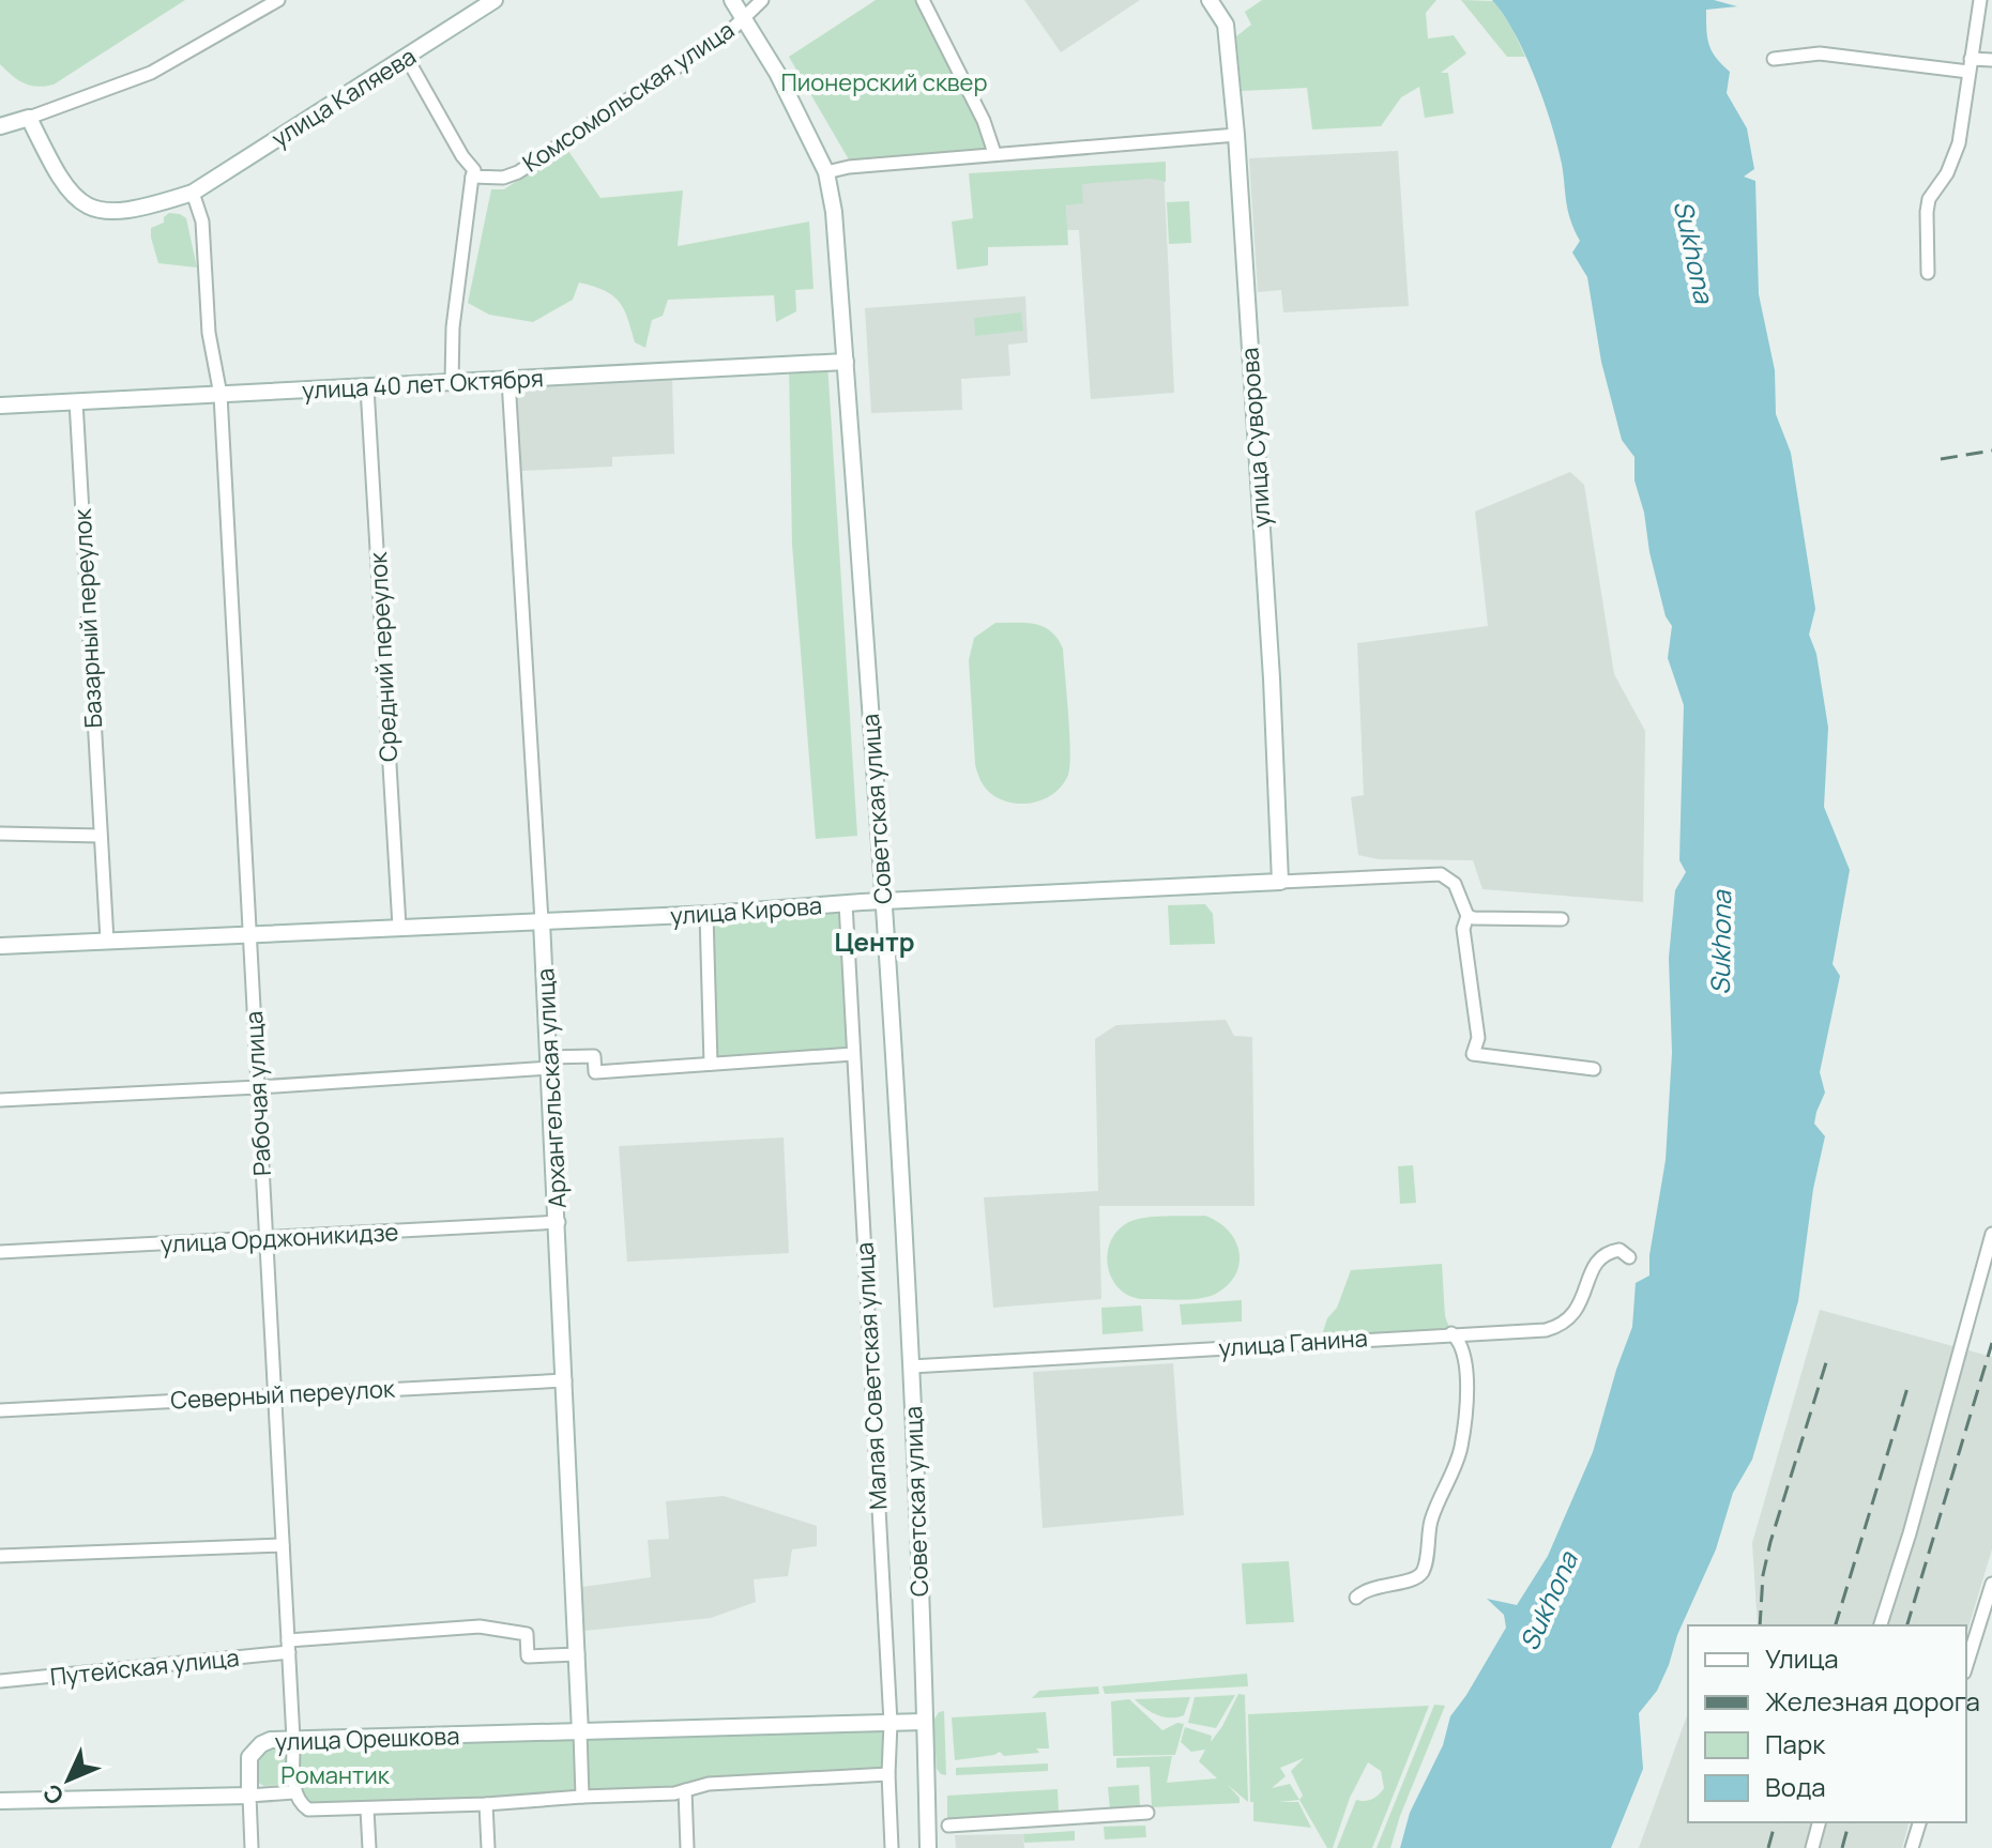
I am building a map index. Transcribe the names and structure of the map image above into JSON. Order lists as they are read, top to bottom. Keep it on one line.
{"streets":{"street":["Комсомольская улица","улица Каляева","улица 40 лет Октября","улица Суворова","Базарный переулок","Средний переулок","Советская улица","улица Кирова","Архангельская улица","Рабочая улица","улица Орджоникидзе","улица Ганина","Малая Советская улица","Северный переулок","Путейская улица","улица Орешкова"]},"crossings":[["Комсомольская улица","Советская улица"],["улица Каляева","Рабочая улица"],["улица 40 лет Октября","Базарный переулок"],["улица 40 лет Октября","Средний переулок"],["улица 40 лет Октября","Советская улица"],["улица 40 лет Октября","Архангельская улица"],["улица 40 лет Октября","Рабочая улица"],["улица Суворова","улица Кирова"],["Базарный переулок","улица Кирова"],["Средний переулок","улица Кирова"],["Советская улица","улица Кирова"],["Советская улица","улица Ганина"],["Советская улица","улица Орешкова"],["улица Кирова","Архангельская улица"],["улица Кирова","Рабочая улица"],["улица Кирова","Малая Советская улица"],["Архангельская улица","улица Орджоникидзе"],["Архангельская улица","Северный переулок"],["Архангельская улица","Путейская улица"],["Архангельская улица","улица Орешкова"],["Рабочая улица","улица Орджоникидзе"],["Рабочая улица","Северный переулок"],["Рабочая улица","Путейская улица"],["Рабочая улица","улица Орешкова"],["Малая Советская улица","улица Орешкова"]],"districts":["Центр"],"water":["Sukhona"],"parks":["Пионерский сквер","Романтик"],"legend":["Улица","Железная дорога","Парк","Вода"],"north":"bottom left"}
